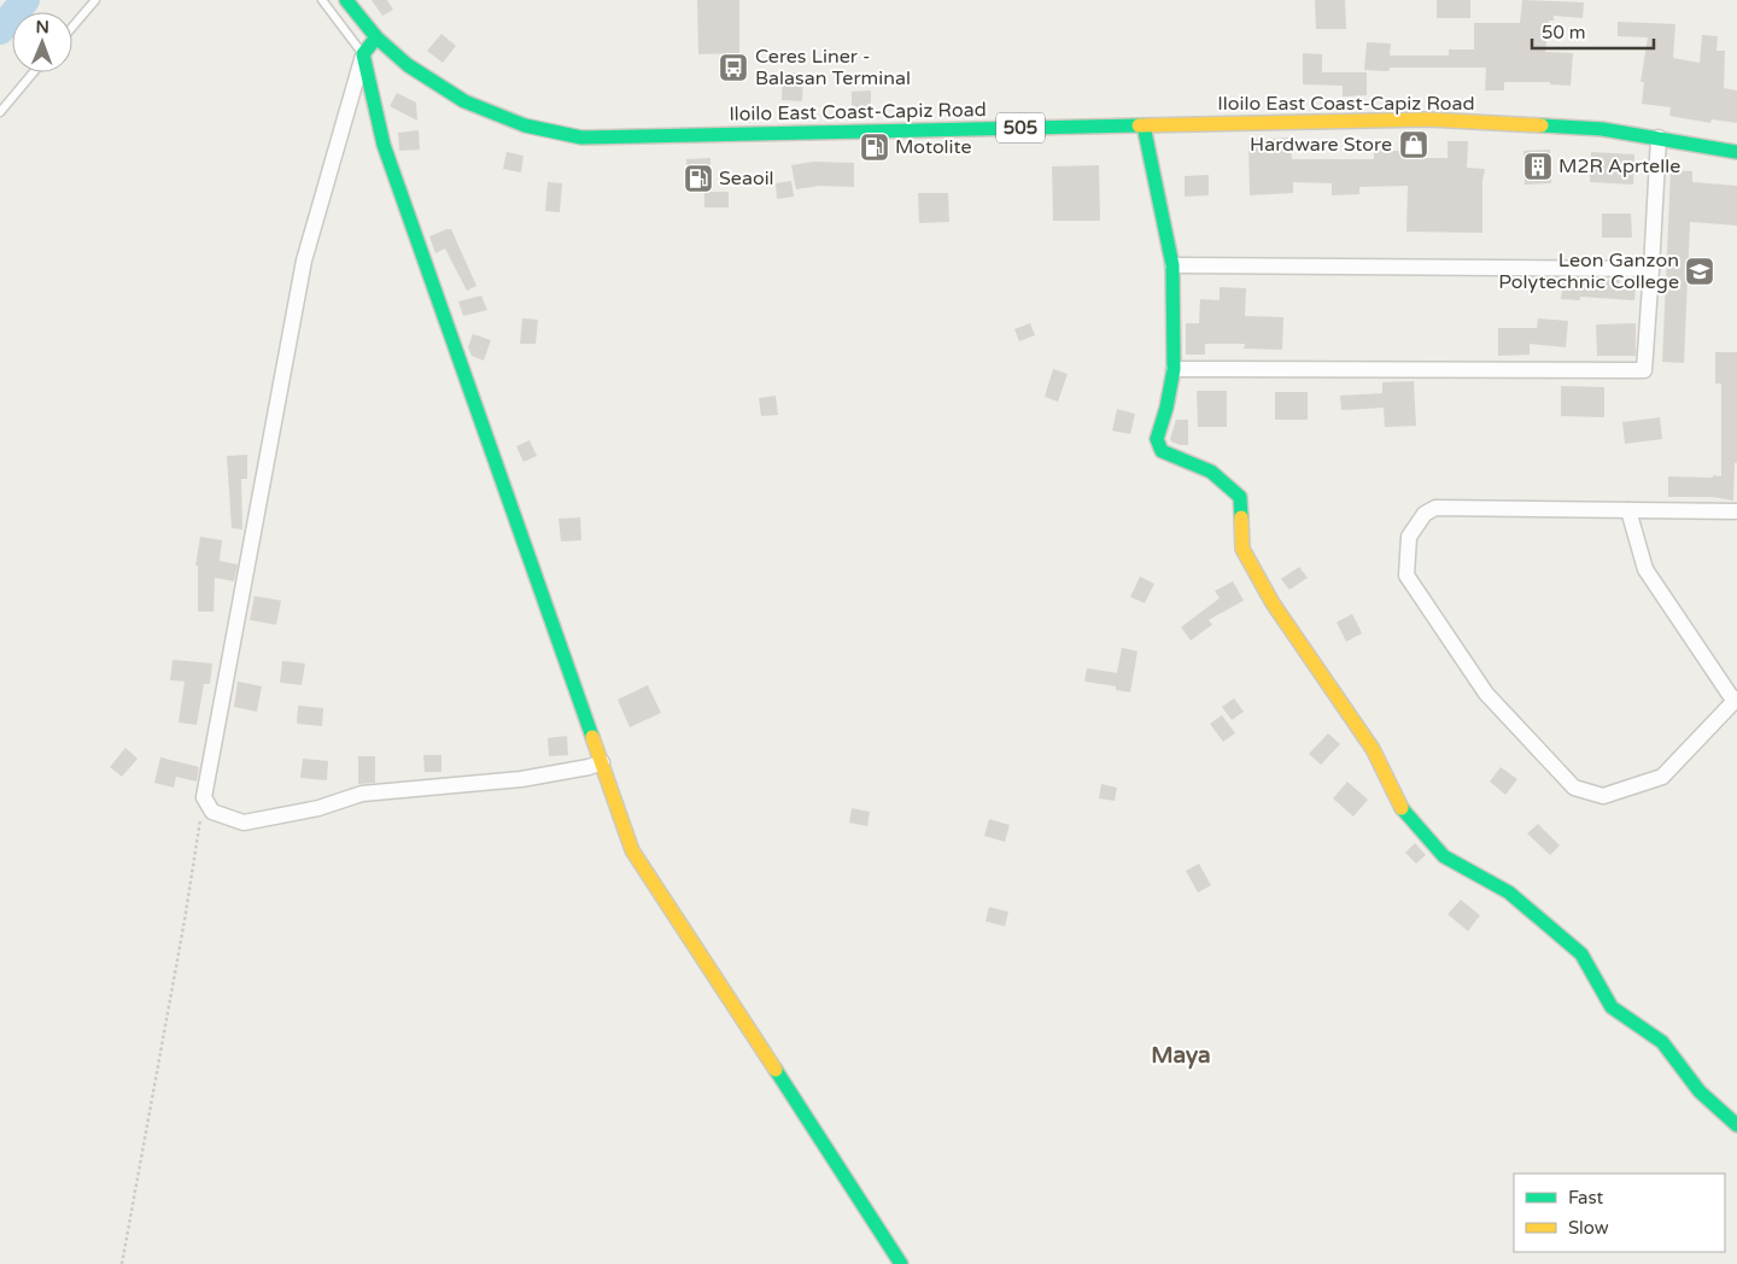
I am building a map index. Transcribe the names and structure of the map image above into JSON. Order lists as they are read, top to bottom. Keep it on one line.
{"streets":{"street":["Iloilo East Coast-Capiz Road","505"]},"districts":["Maya"],"places":{"bus stop":["Ceres Liner - Balasan Terminal"],"shop":["Hardware Store"],"fuel station":["Motolite","Seaoil"],"building":["M2R Aprtelle"],"school or university":["Leon Ganzon Polytechnic College"]},"legend":["Fast","Slow"],"scale_bar":"50 m","north":"top"}
